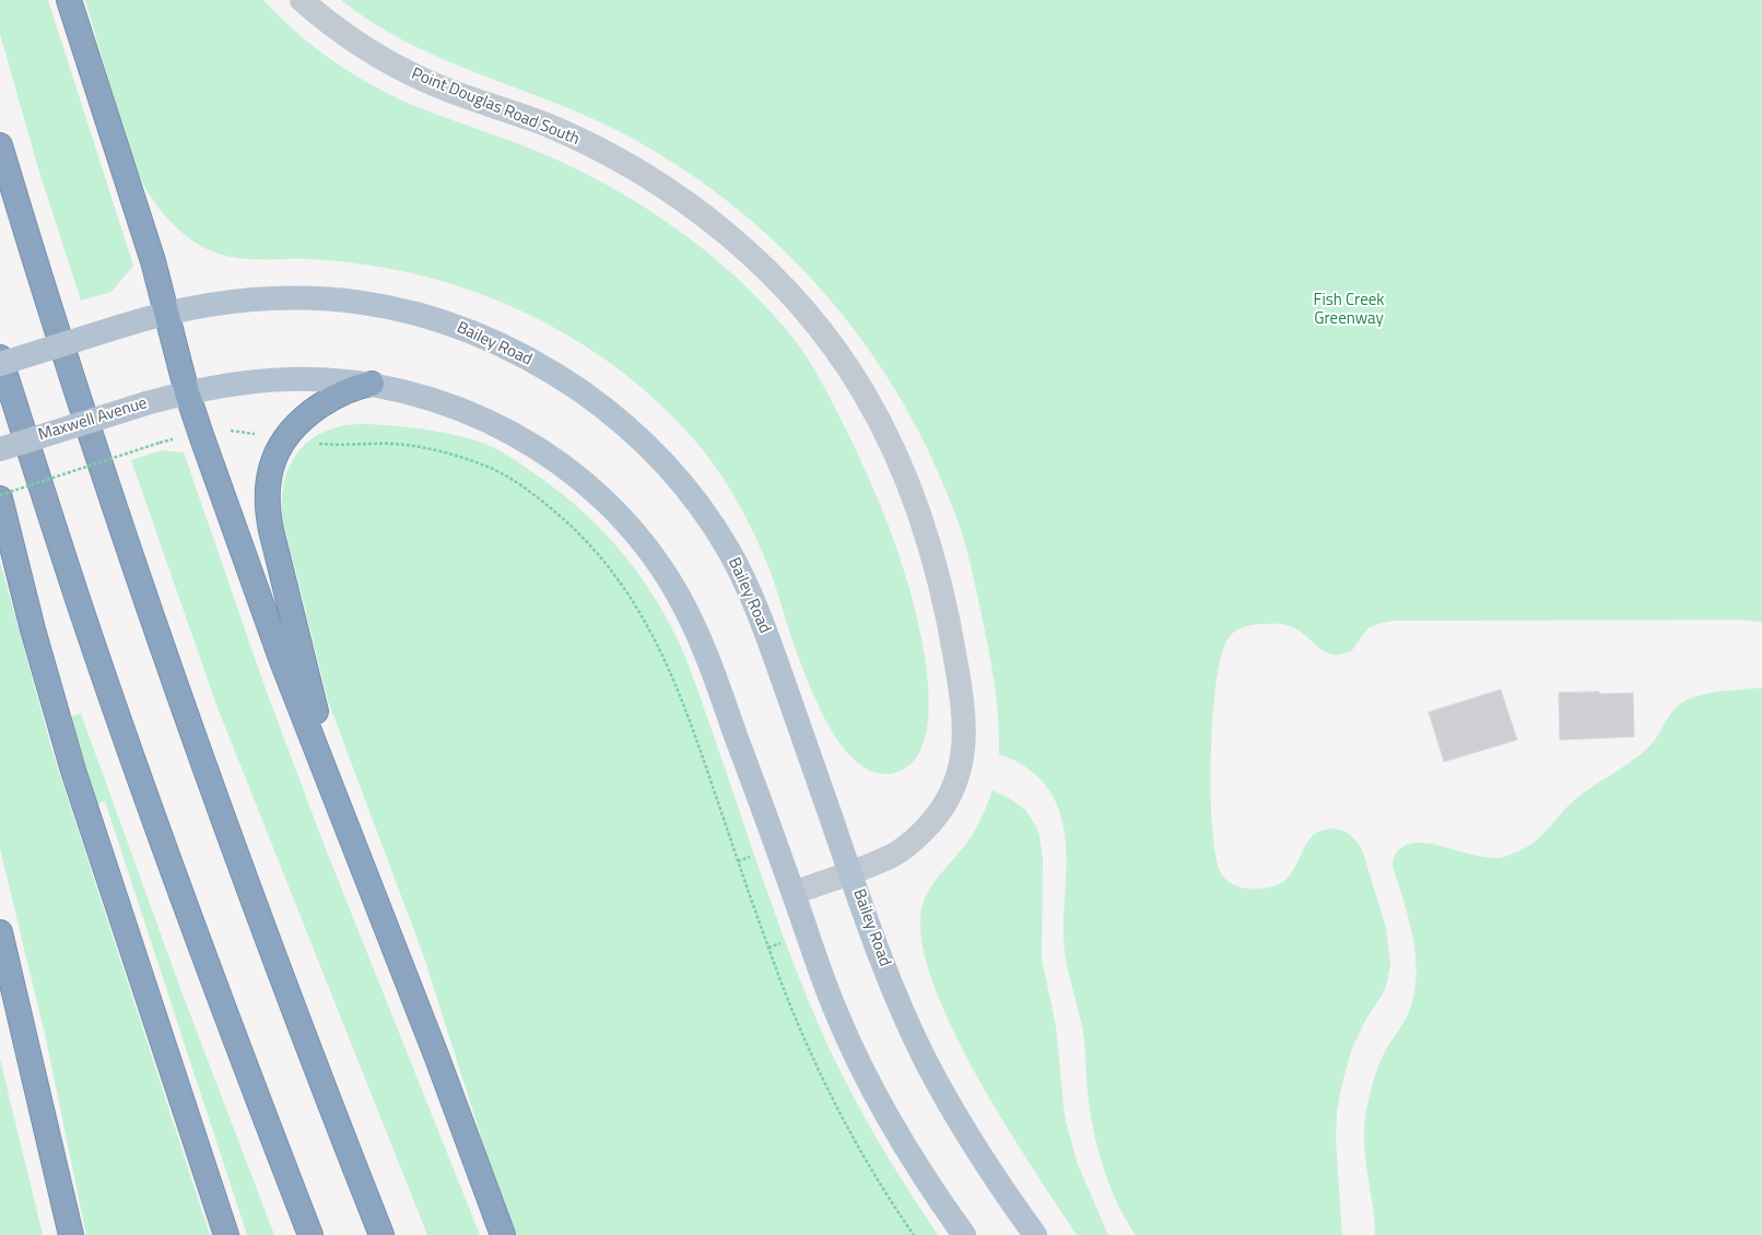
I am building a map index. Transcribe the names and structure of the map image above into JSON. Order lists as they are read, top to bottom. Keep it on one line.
{"streets":{"main road":["Bailey Road","Maxwell Avenue"],"street":["Point Douglas Road South"]},"crossings":[["Point Douglas Road South","Bailey Road"]],"parks":["Fish Creek Greenway"]}
